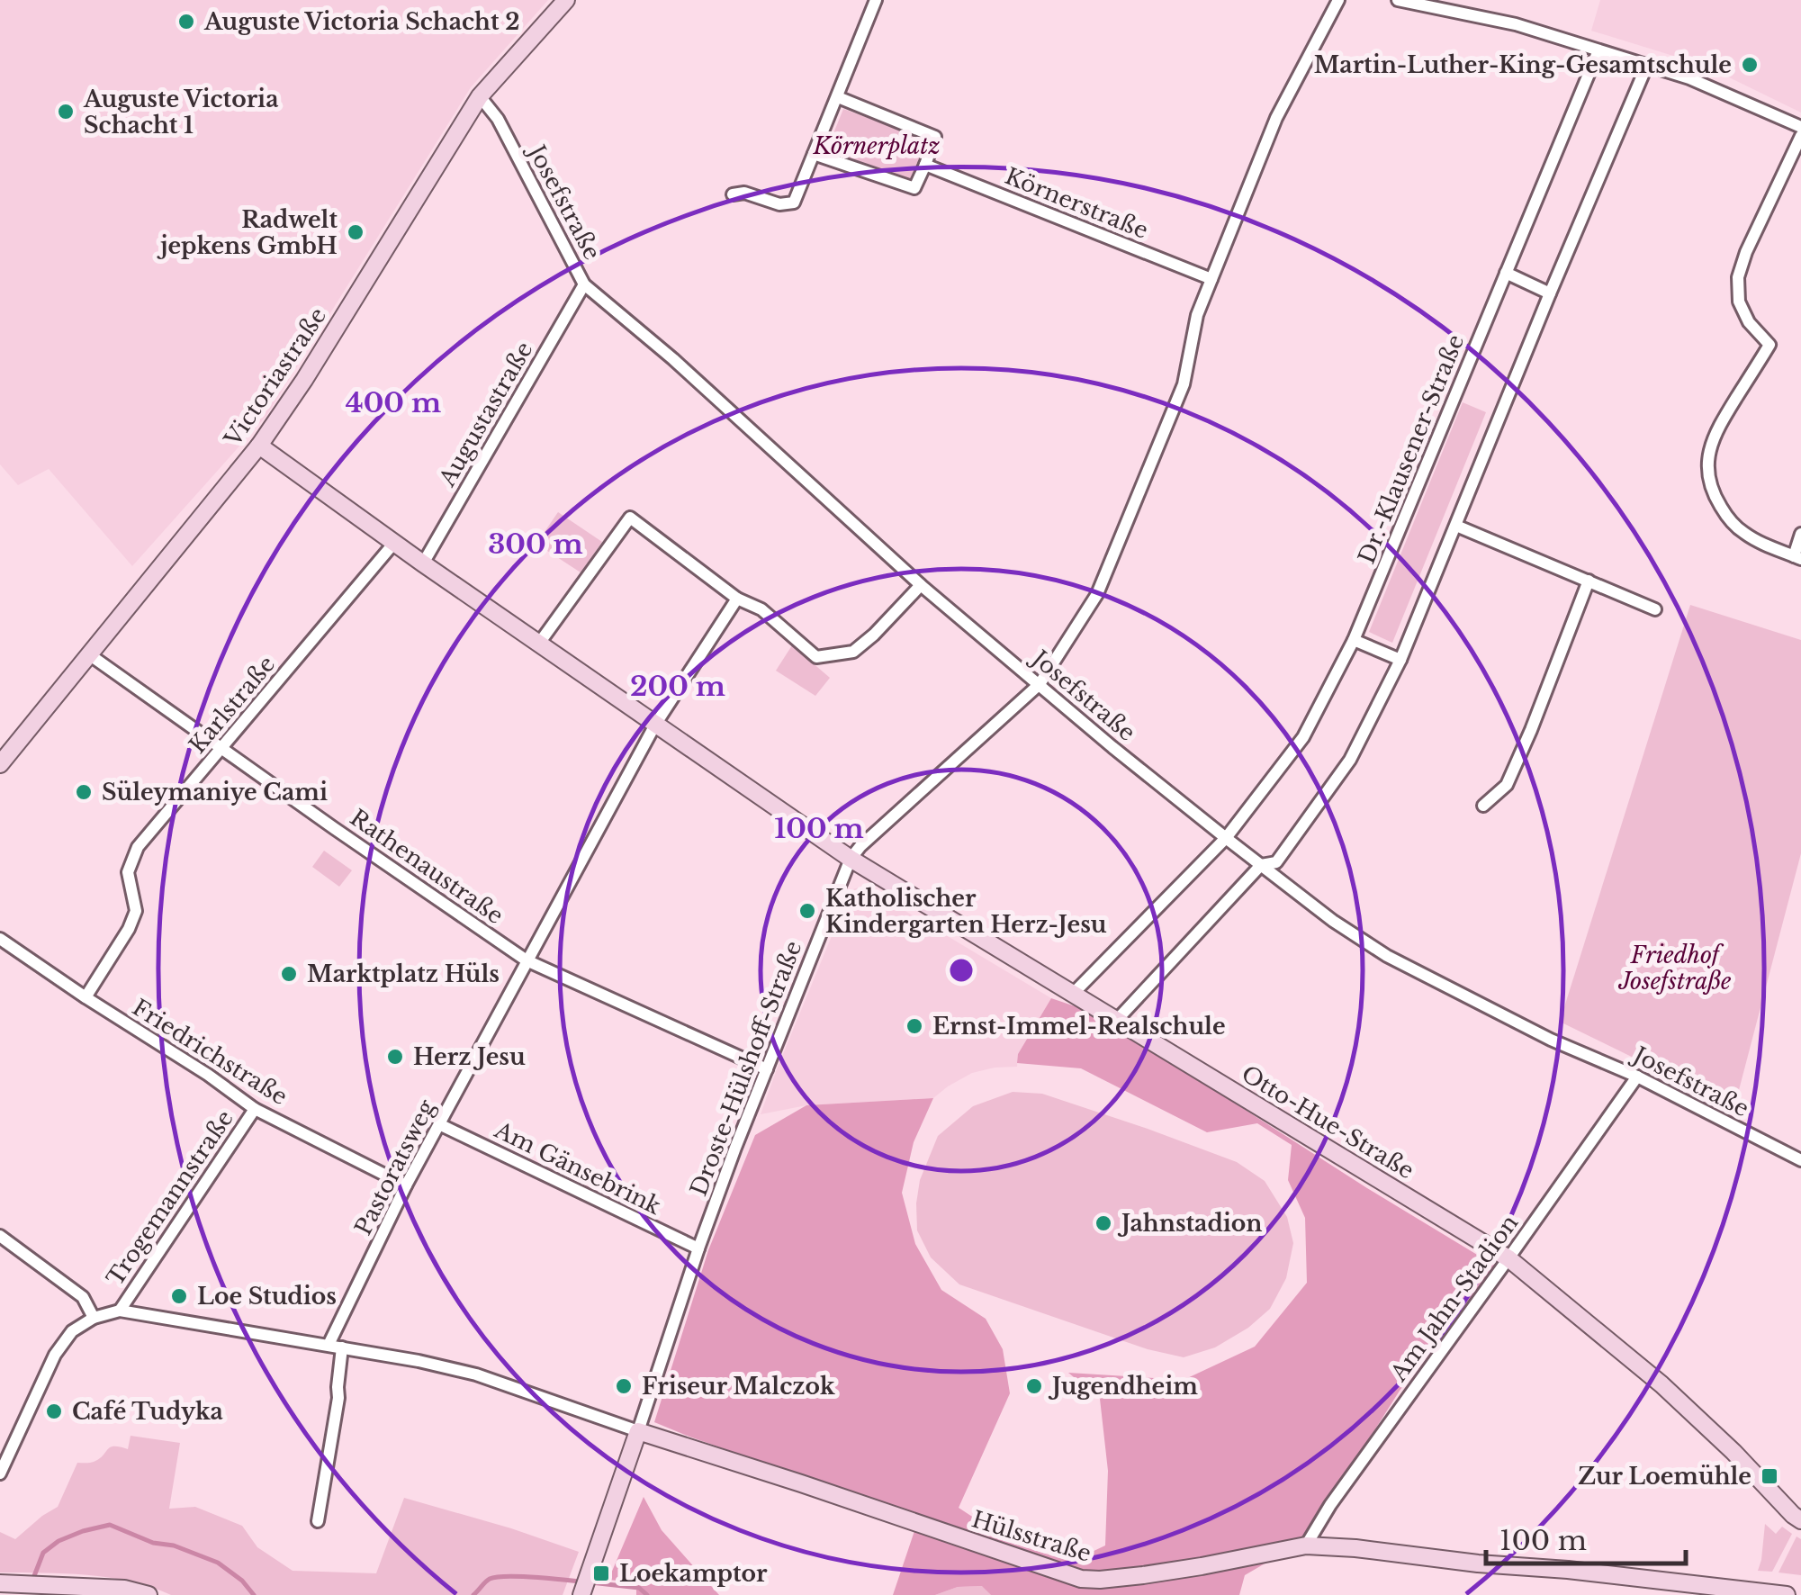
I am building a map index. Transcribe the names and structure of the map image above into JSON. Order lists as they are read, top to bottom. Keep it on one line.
{"streets":{"main road":["Victoriastraße","Otto-Hue-Straße","Hülsstraße"],"street":["Josefstraße","Körnerstraße","Augustastraße","Dr.-Klausener-Straße","Karlstraße","Rathenaustraße","Friedrichstraße","Droste-Hülshoff-Straße","Pastoratsweg","Am Gänsebrink","Trogemannstraße","Am Jahn-Stadion"]},"crossings":[["Josefstraße","Victoriastraße"],["Josefstraße","Augustastraße"],["Josefstraße","Dr.-Klausener-Straße"],["Josefstraße","Droste-Hülshoff-Straße"],["Josefstraße","Am Jahn-Stadion"],["Körnerstraße","Droste-Hülshoff-Straße"],["Victoriastraße","Rathenaustraße"],["Victoriastraße","Otto-Hue-Straße"],["Augustastraße","Otto-Hue-Straße"],["Dr.-Klausener-Straße","Otto-Hue-Straße"],["Karlstraße","Rathenaustraße"],["Karlstraße","Friedrichstraße"],["Karlstraße","Otto-Hue-Straße"],["Rathenaustraße","Droste-Hülshoff-Straße"],["Rathenaustraße","Pastoratsweg"],["Friedrichstraße","Pastoratsweg"],["Friedrichstraße","Trogemannstraße"],["Droste-Hülshoff-Straße","Otto-Hue-Straße"],["Droste-Hülshoff-Straße","Am Gänsebrink"],["Droste-Hülshoff-Straße","Hülsstraße"],["Otto-Hue-Straße","Pastoratsweg"],["Otto-Hue-Straße","Am Jahn-Stadion"],["Pastoratsweg","Am Gänsebrink"],["Pastoratsweg","Hülsstraße"],["Trogemannstraße","Hülsstraße"],["Am Jahn-Stadion","Hülsstraße"]],"parks":["Körnerplatz","Friedhof Josefstraße"],"places":{"other":["Auguste Victoria Schacht 2","Martin-Luther-King-Gesamtschule","Auguste Victoria Schacht 1","Radwelt jepkens GmbH","Süleymaniye Cami","Katholischer Kindergarten Herz-Jesu","Marktplatz Hüls","Ernst-Immel-Realschule","Herz Jesu","Jahnstadion","Loe Studios","Friseur Malczok","Jugendheim","Café Tudyka"],"transit":["Zur Loemühle","Loekamptor"]},"scale_bar":"100 m","rings":["400 m","300 m","200 m","100 m"]}
